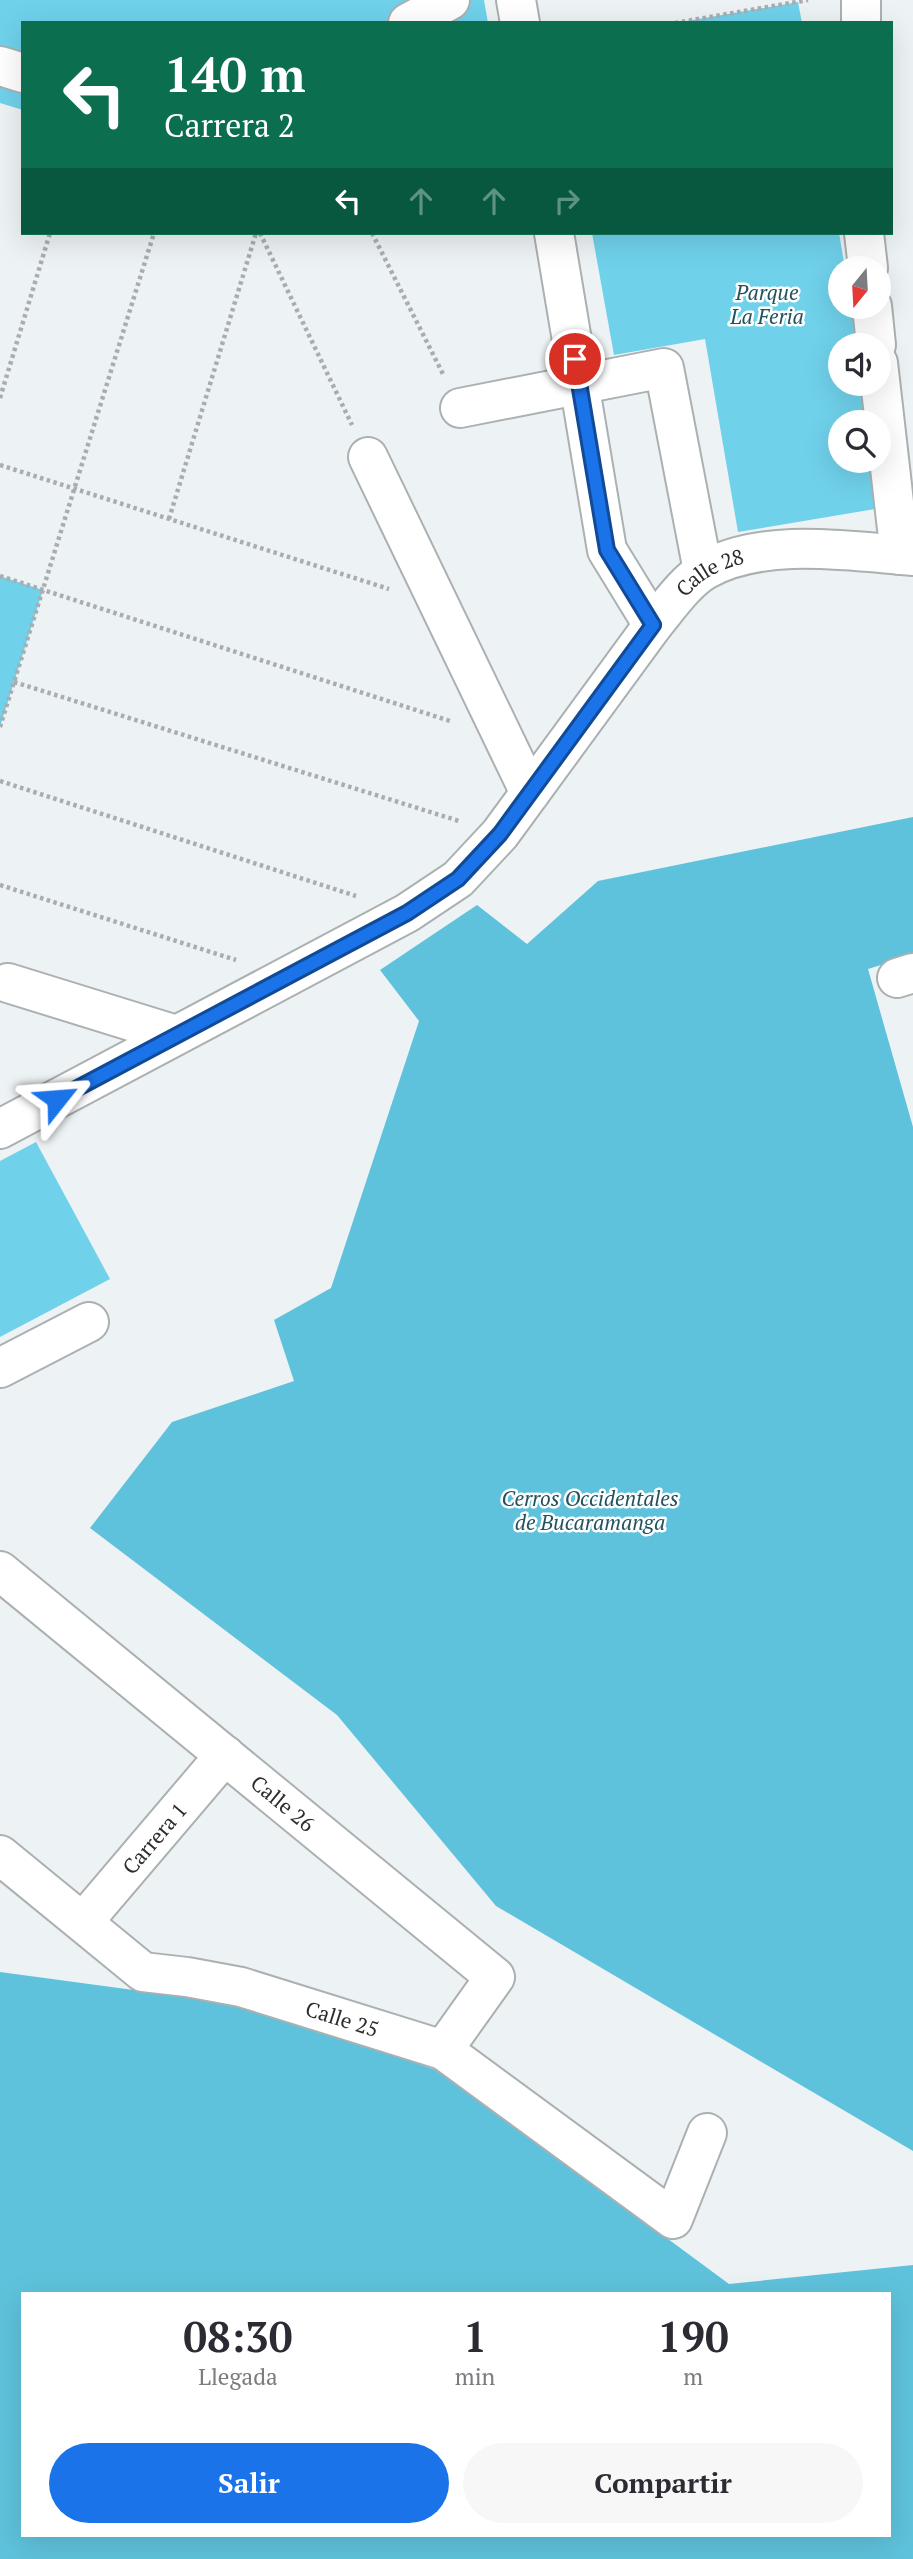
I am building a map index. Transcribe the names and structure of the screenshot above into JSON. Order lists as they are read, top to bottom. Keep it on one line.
{"streets":{"street":["Calle 28","Calle 26","Carrera 1","Calle 25"]},"crossings":[["Calle 26","Carrera 1"],["Calle 26","Calle 25"],["Carrera 1","Calle 25"]],"parks":["Parque La Feria","Cerros Occidentales de Bucaramanga"],"north":"bottom","page":{"turn":["140 m","Carrera 2"],"eta":["08:30","Llegada","1","min","190","m"],"buttons":["Salir","Compartir"]}}
